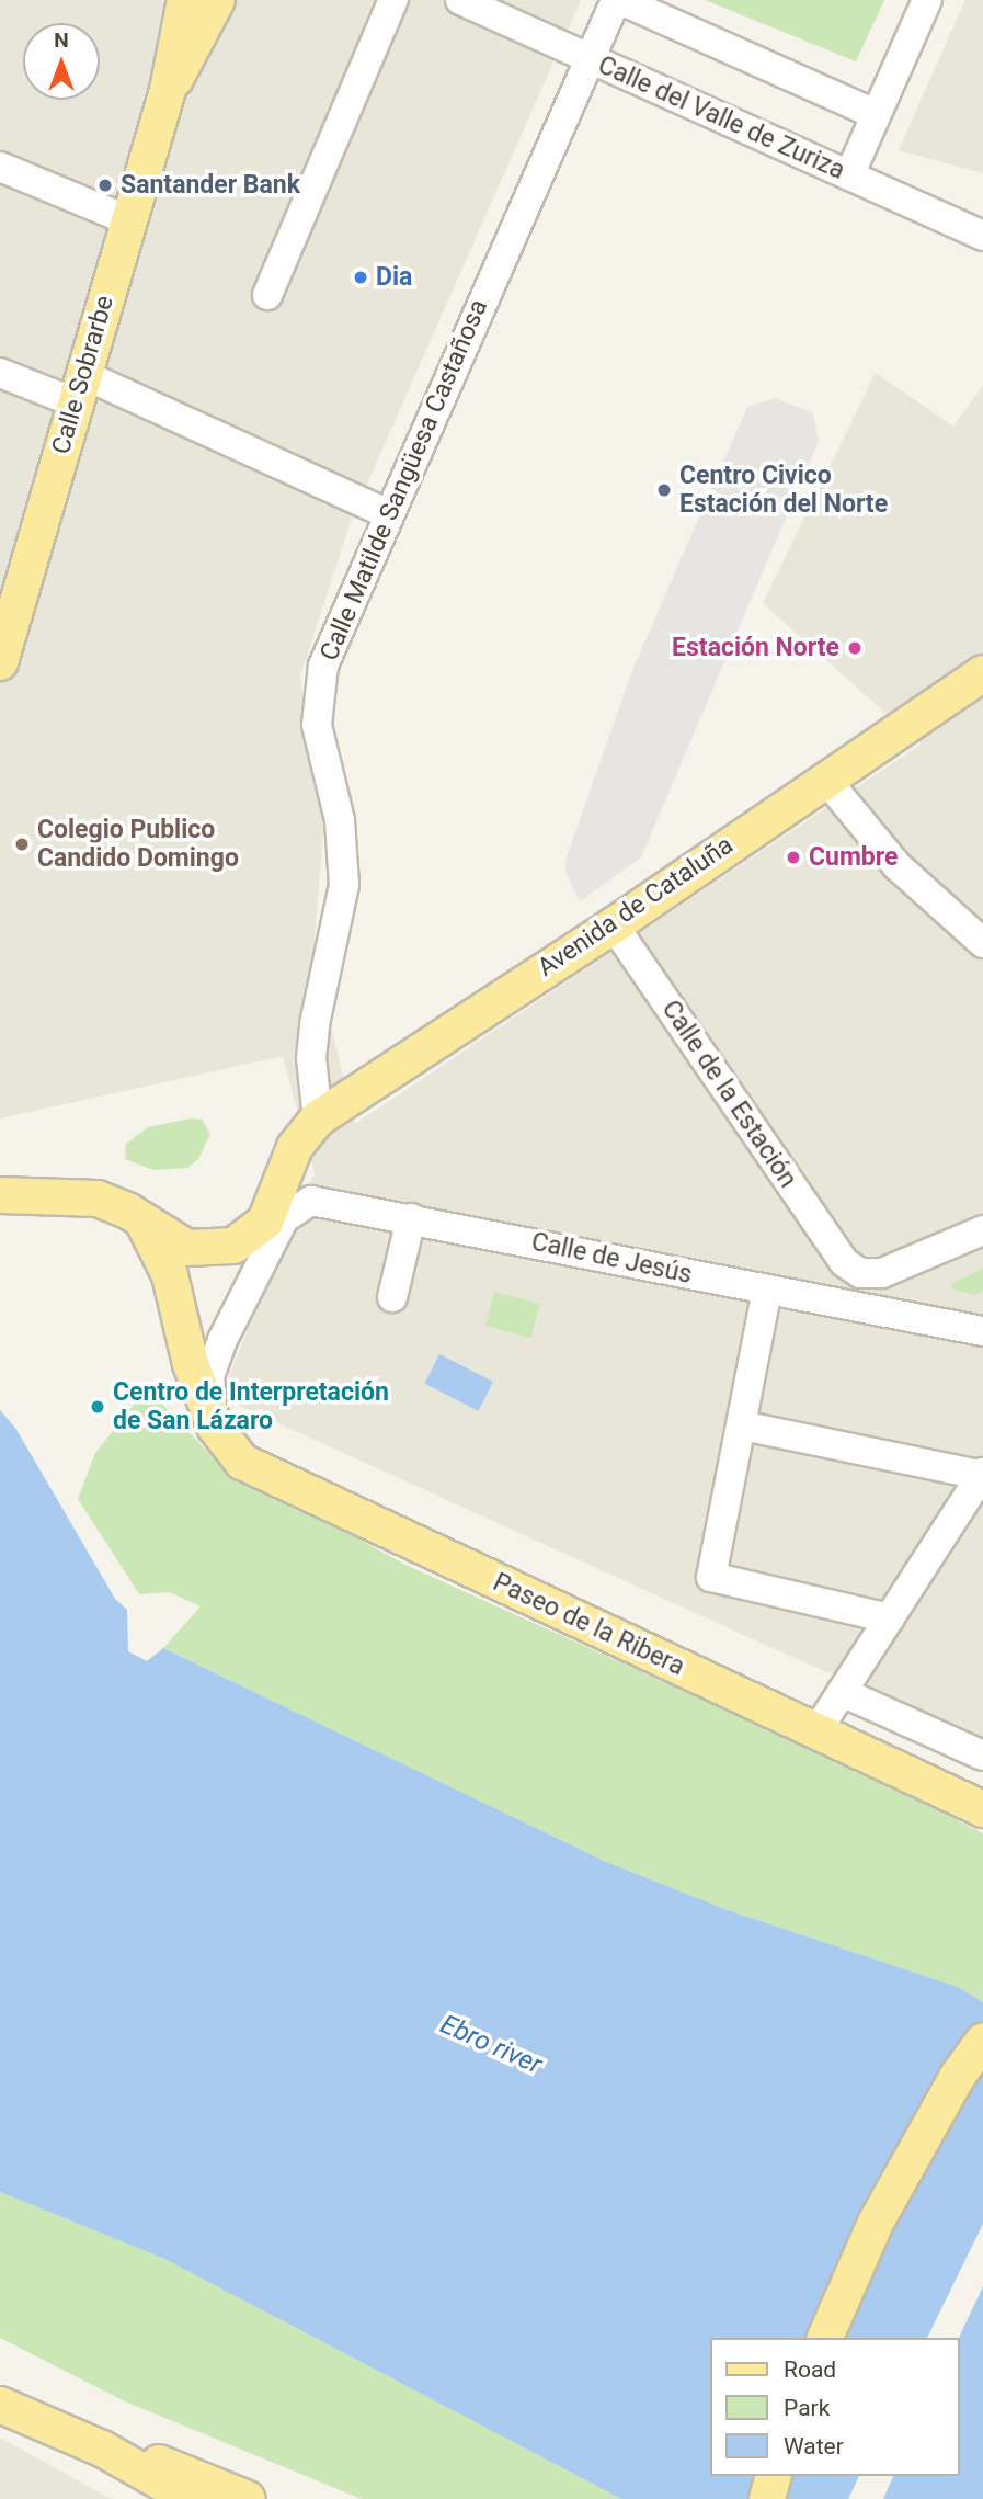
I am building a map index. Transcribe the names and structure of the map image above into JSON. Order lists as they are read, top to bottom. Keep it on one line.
{"streets":{"main road":["Calle Sobrarbe","Avenida de Cataluña","Paseo de la Ribera"],"street":["Calle del Valle de Zuriza","Calle Matilde Sangüesa Castañosa","Calle de la Estación","Calle de Jesús"]},"crossings":[["Calle del Valle de Zuriza","Calle Matilde Sangüesa Castañosa"],["Calle Matilde Sangüesa Castañosa","Avenida de Cataluña"],["Avenida de Cataluña","Calle de la Estación"],["Avenida de Cataluña","Paseo de la Ribera"],["Calle de Jesús","Paseo de la Ribera"]],"water":["Ebro river"],"places":["Santander Bank","Dia","Centro Civico Estación del Norte","Estación Norte","Colegio Publico Candido Domingo","Cumbre","Centro de Interpretación de San Lázaro"],"legend":["Road","Park","Water"],"north":"top"}
